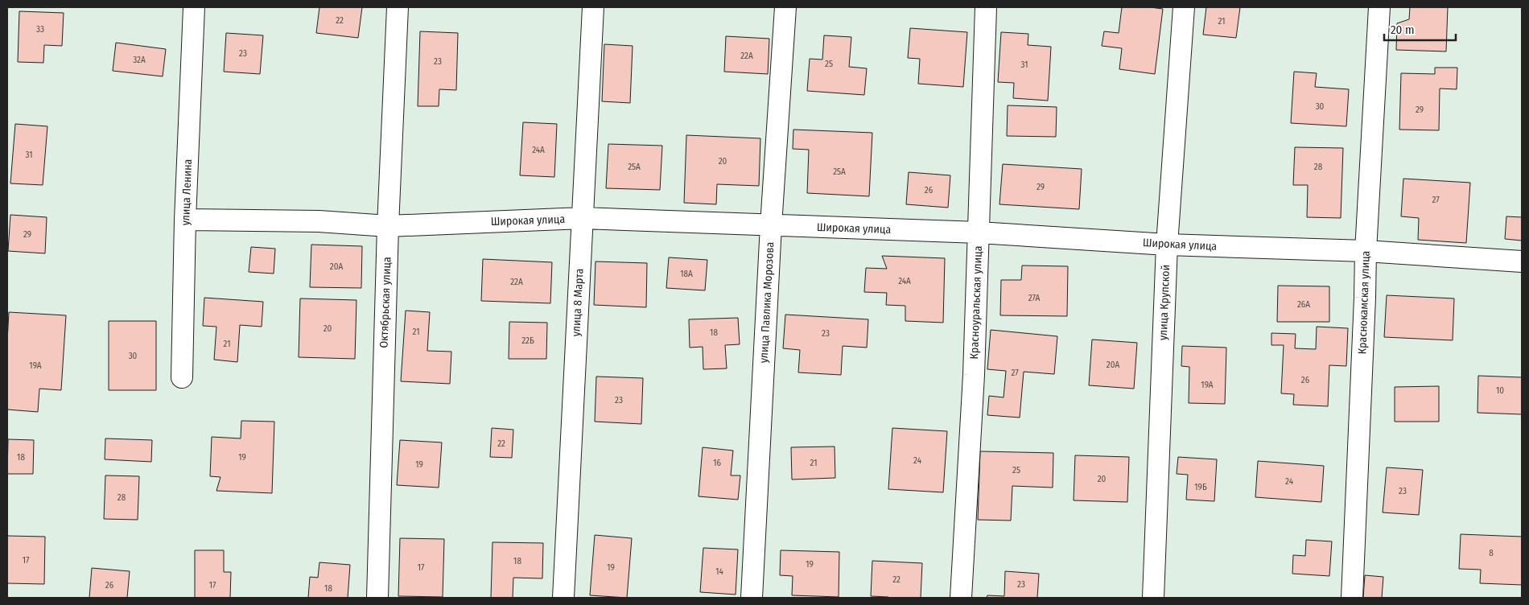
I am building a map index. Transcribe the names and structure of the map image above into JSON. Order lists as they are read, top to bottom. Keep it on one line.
{"streets":{"street":["улица Ленина","Широкая улица","Октябрьская улица","улица 8 Марта","улица Павлика Морозова","Красноуральская улица","улица Крупской","Краснокамская улица"]},"crossings":[["улица Ленина","Широкая улица"],["Широкая улица","Октябрьская улица"],["Широкая улица","улица 8 Марта"],["Широкая улица","улица Павлика Морозова"],["Широкая улица","Красноуральская улица"],["Широкая улица","улица Крупской"],["Широкая улица","Краснокамская улица"]],"house_numbers":["22","21","33","23","22А","32А","23","25","31","30","29","24А","31","20","25А","28","25А","29","26","27","29","20А","18А","24А","22А","27А","26А","20","21","18","23","22Б","21","30","20А","19А","27","26","19А","10","23","22","18","19","24","16","21","19","25","20","24","19Б","23","28","8","17","18","19","17","19","14","22","23","26","17","18"],"scale_bar":"20 m"}
